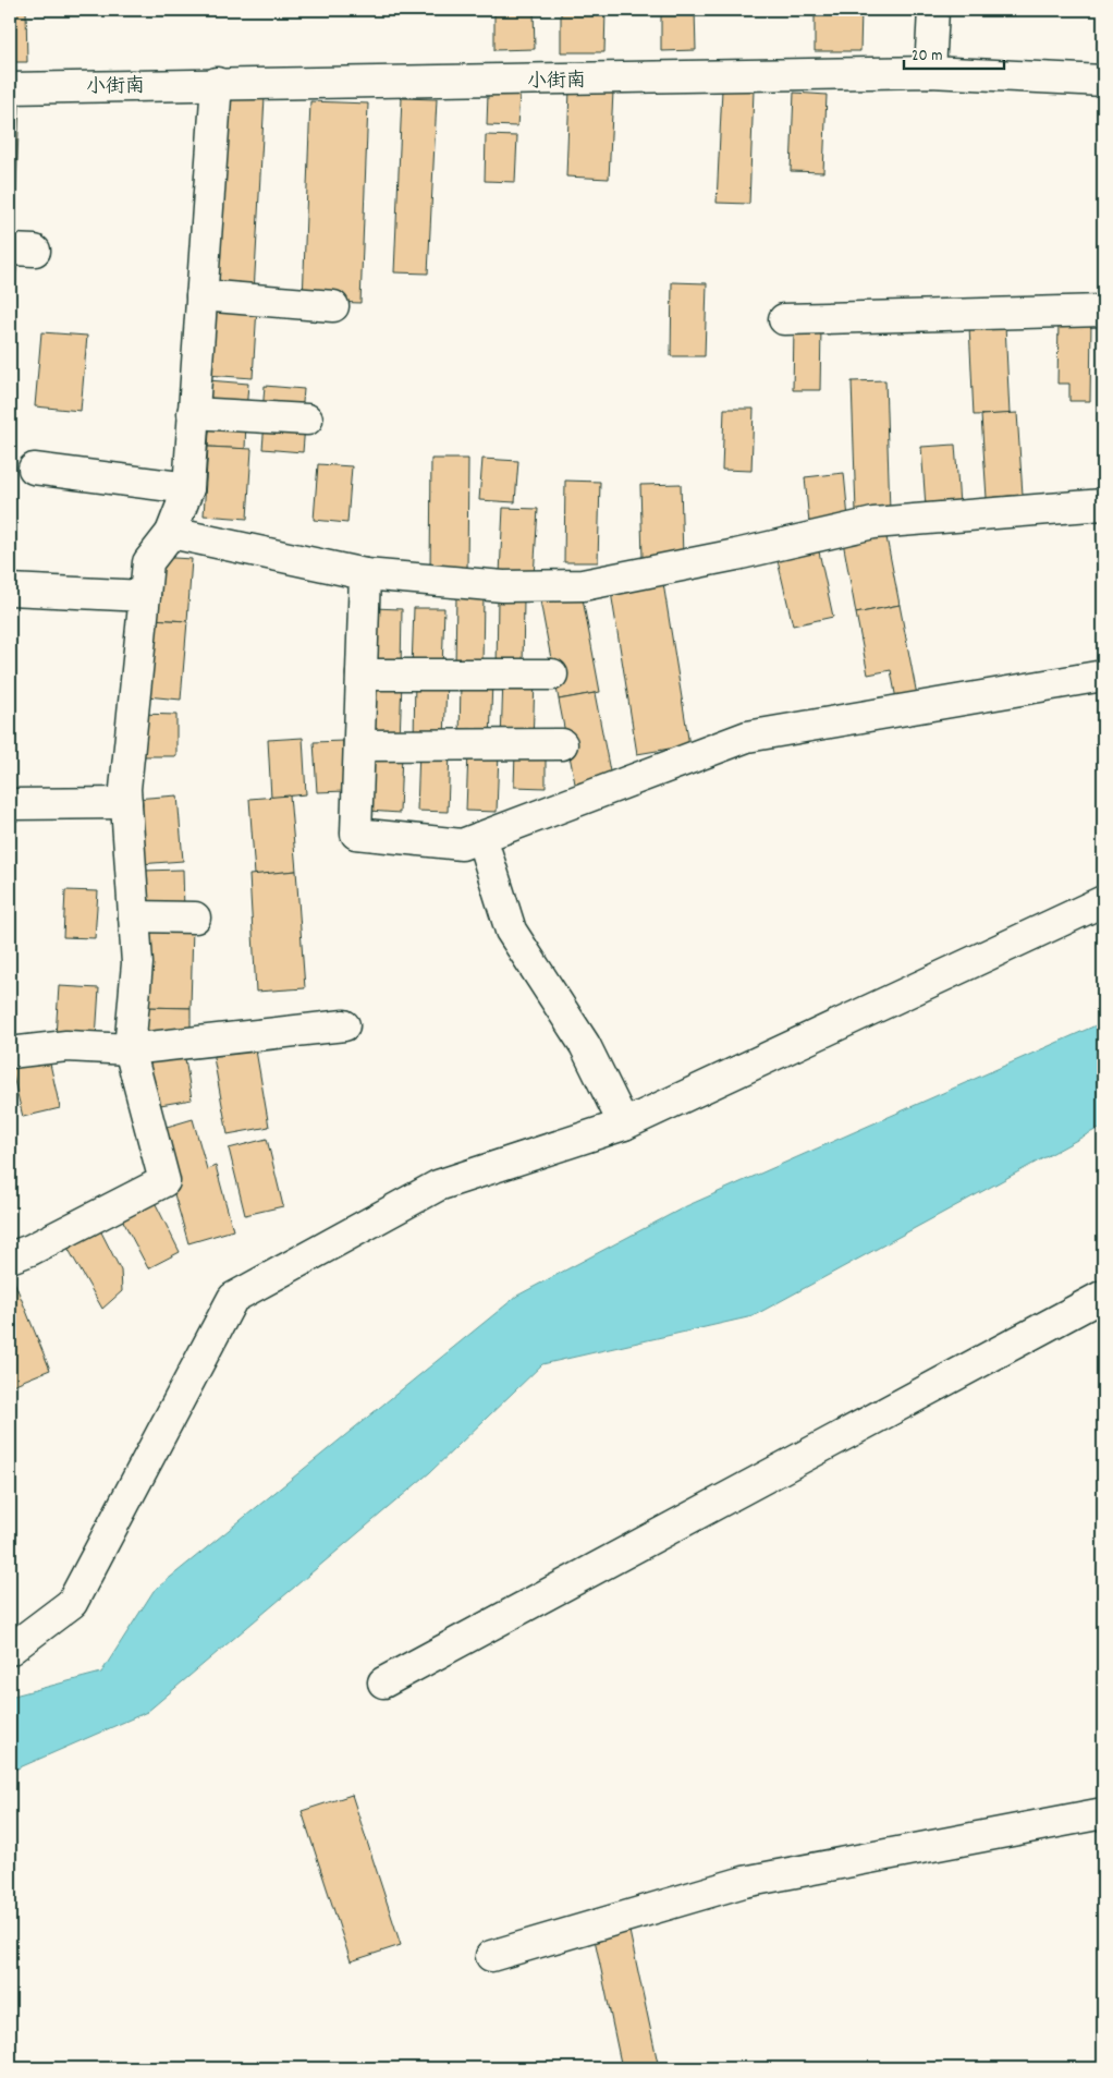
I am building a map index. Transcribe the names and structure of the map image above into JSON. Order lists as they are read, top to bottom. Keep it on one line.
{"streets":{"street":["小街南"]},"scale_bar":"20 m"}
